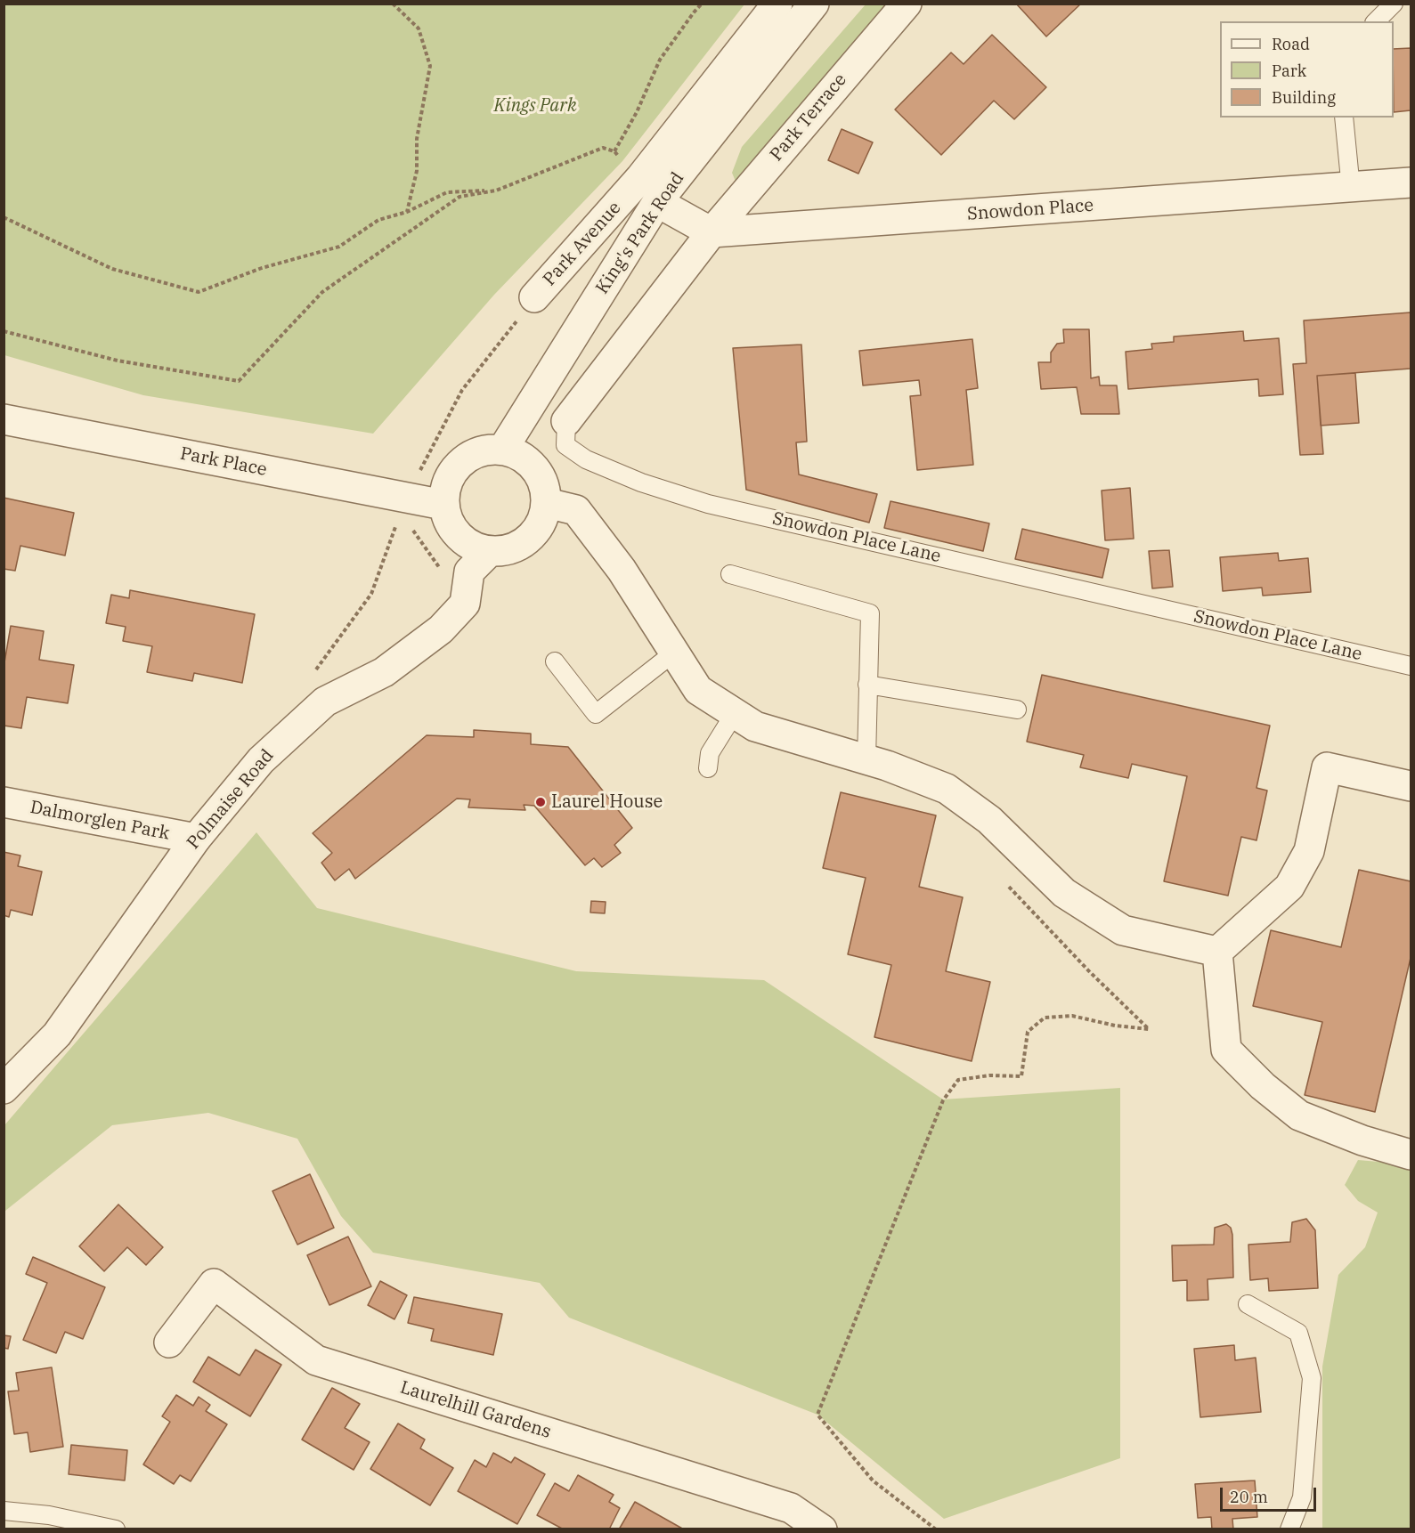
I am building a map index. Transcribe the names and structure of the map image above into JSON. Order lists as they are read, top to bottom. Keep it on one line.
{"streets":{"street":["Park Terrace","Snowdon Place","King's Park Road","Park Avenue","Park Place","Snowdon Place Lane","Polmaise Road","Dalmorglen Park","Laurelhill Gardens"]},"crossings":[["Park Terrace","Snowdon Place"],["Park Terrace","Snowdon Place Lane"],["Snowdon Place","Snowdon Place Lane"],["King's Park Road","Park Place"],["Park Avenue","Park Place"],["Polmaise Road","Dalmorglen Park"]],"parks":["Kings Park"],"places":["Laurel House"],"legend":["Road","Park","Building"],"scale_bar":"20 m"}
